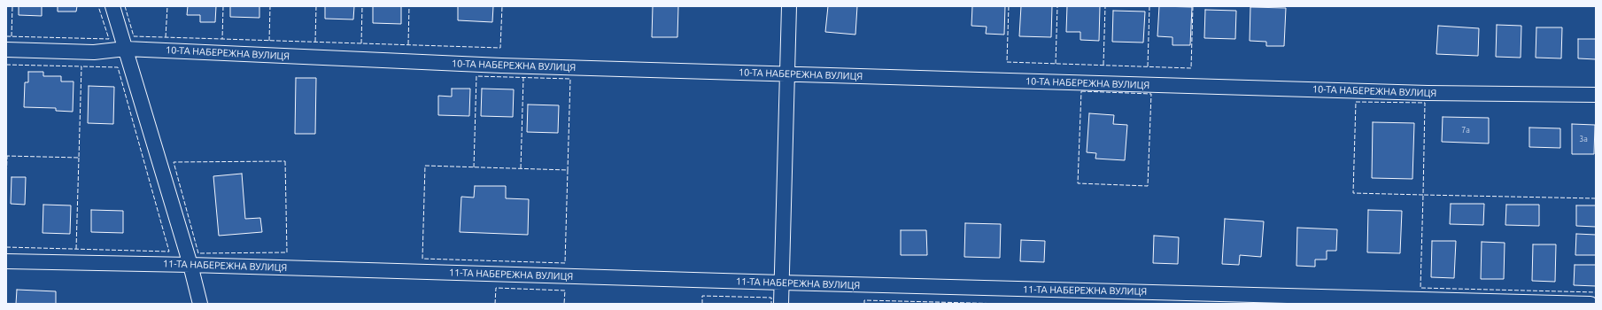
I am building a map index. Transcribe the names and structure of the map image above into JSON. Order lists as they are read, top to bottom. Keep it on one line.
{"streets":{"street":["10-ТА НАБЕРЕЖНА ВУЛИЦЯ","11-ТА НАБЕРЕЖНА ВУЛИЦЯ"]},"house_numbers":["7а","3а"]}
